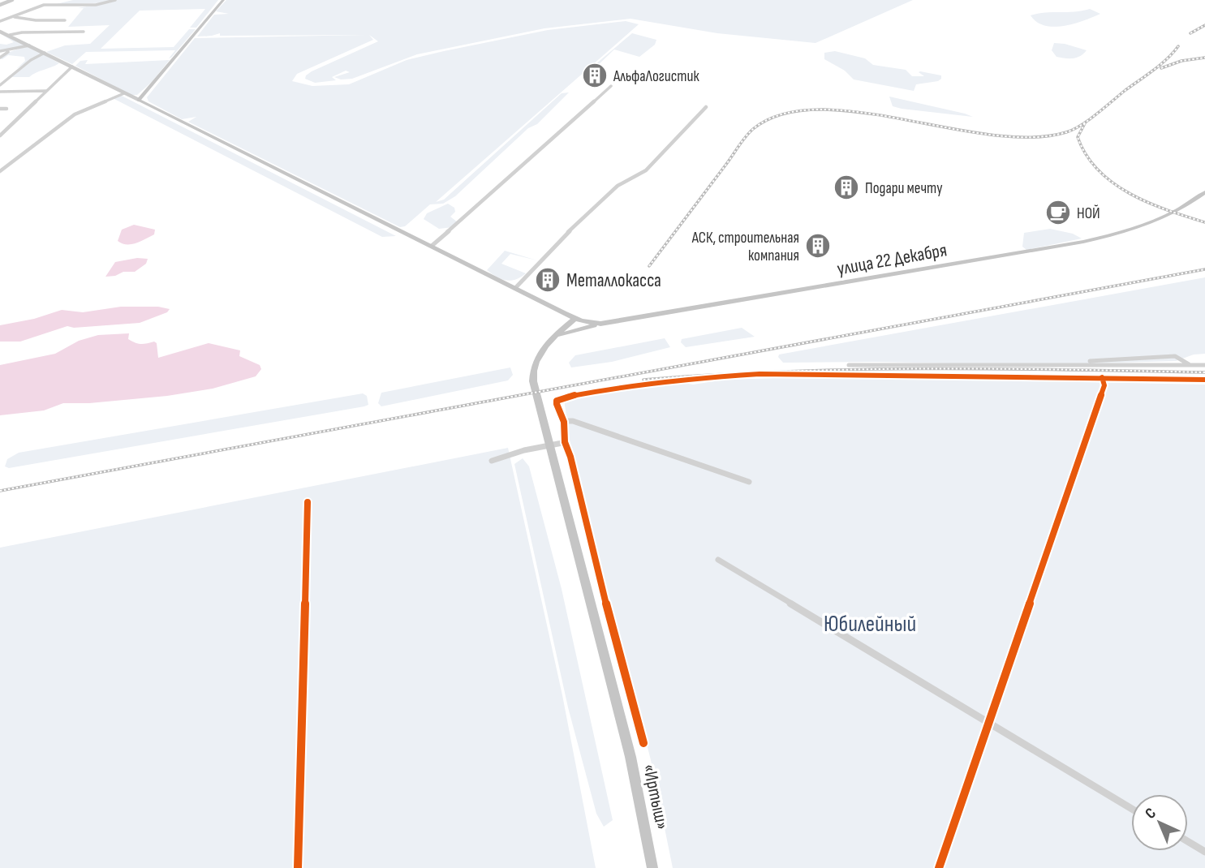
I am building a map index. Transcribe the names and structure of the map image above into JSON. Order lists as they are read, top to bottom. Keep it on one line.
{"streets":{"main road":["улица 22 Декабря","«Иртыш»"]},"crossings":[["улица 22 Декабря","«Иртыш»"]],"parks":["Юбилейный"],"places":{"building":["АльфаЛогистик","Подари мечту","АСК, строительная компания","Металлокасса"],"cafe":["НОЙ"]},"north":"top left"}
